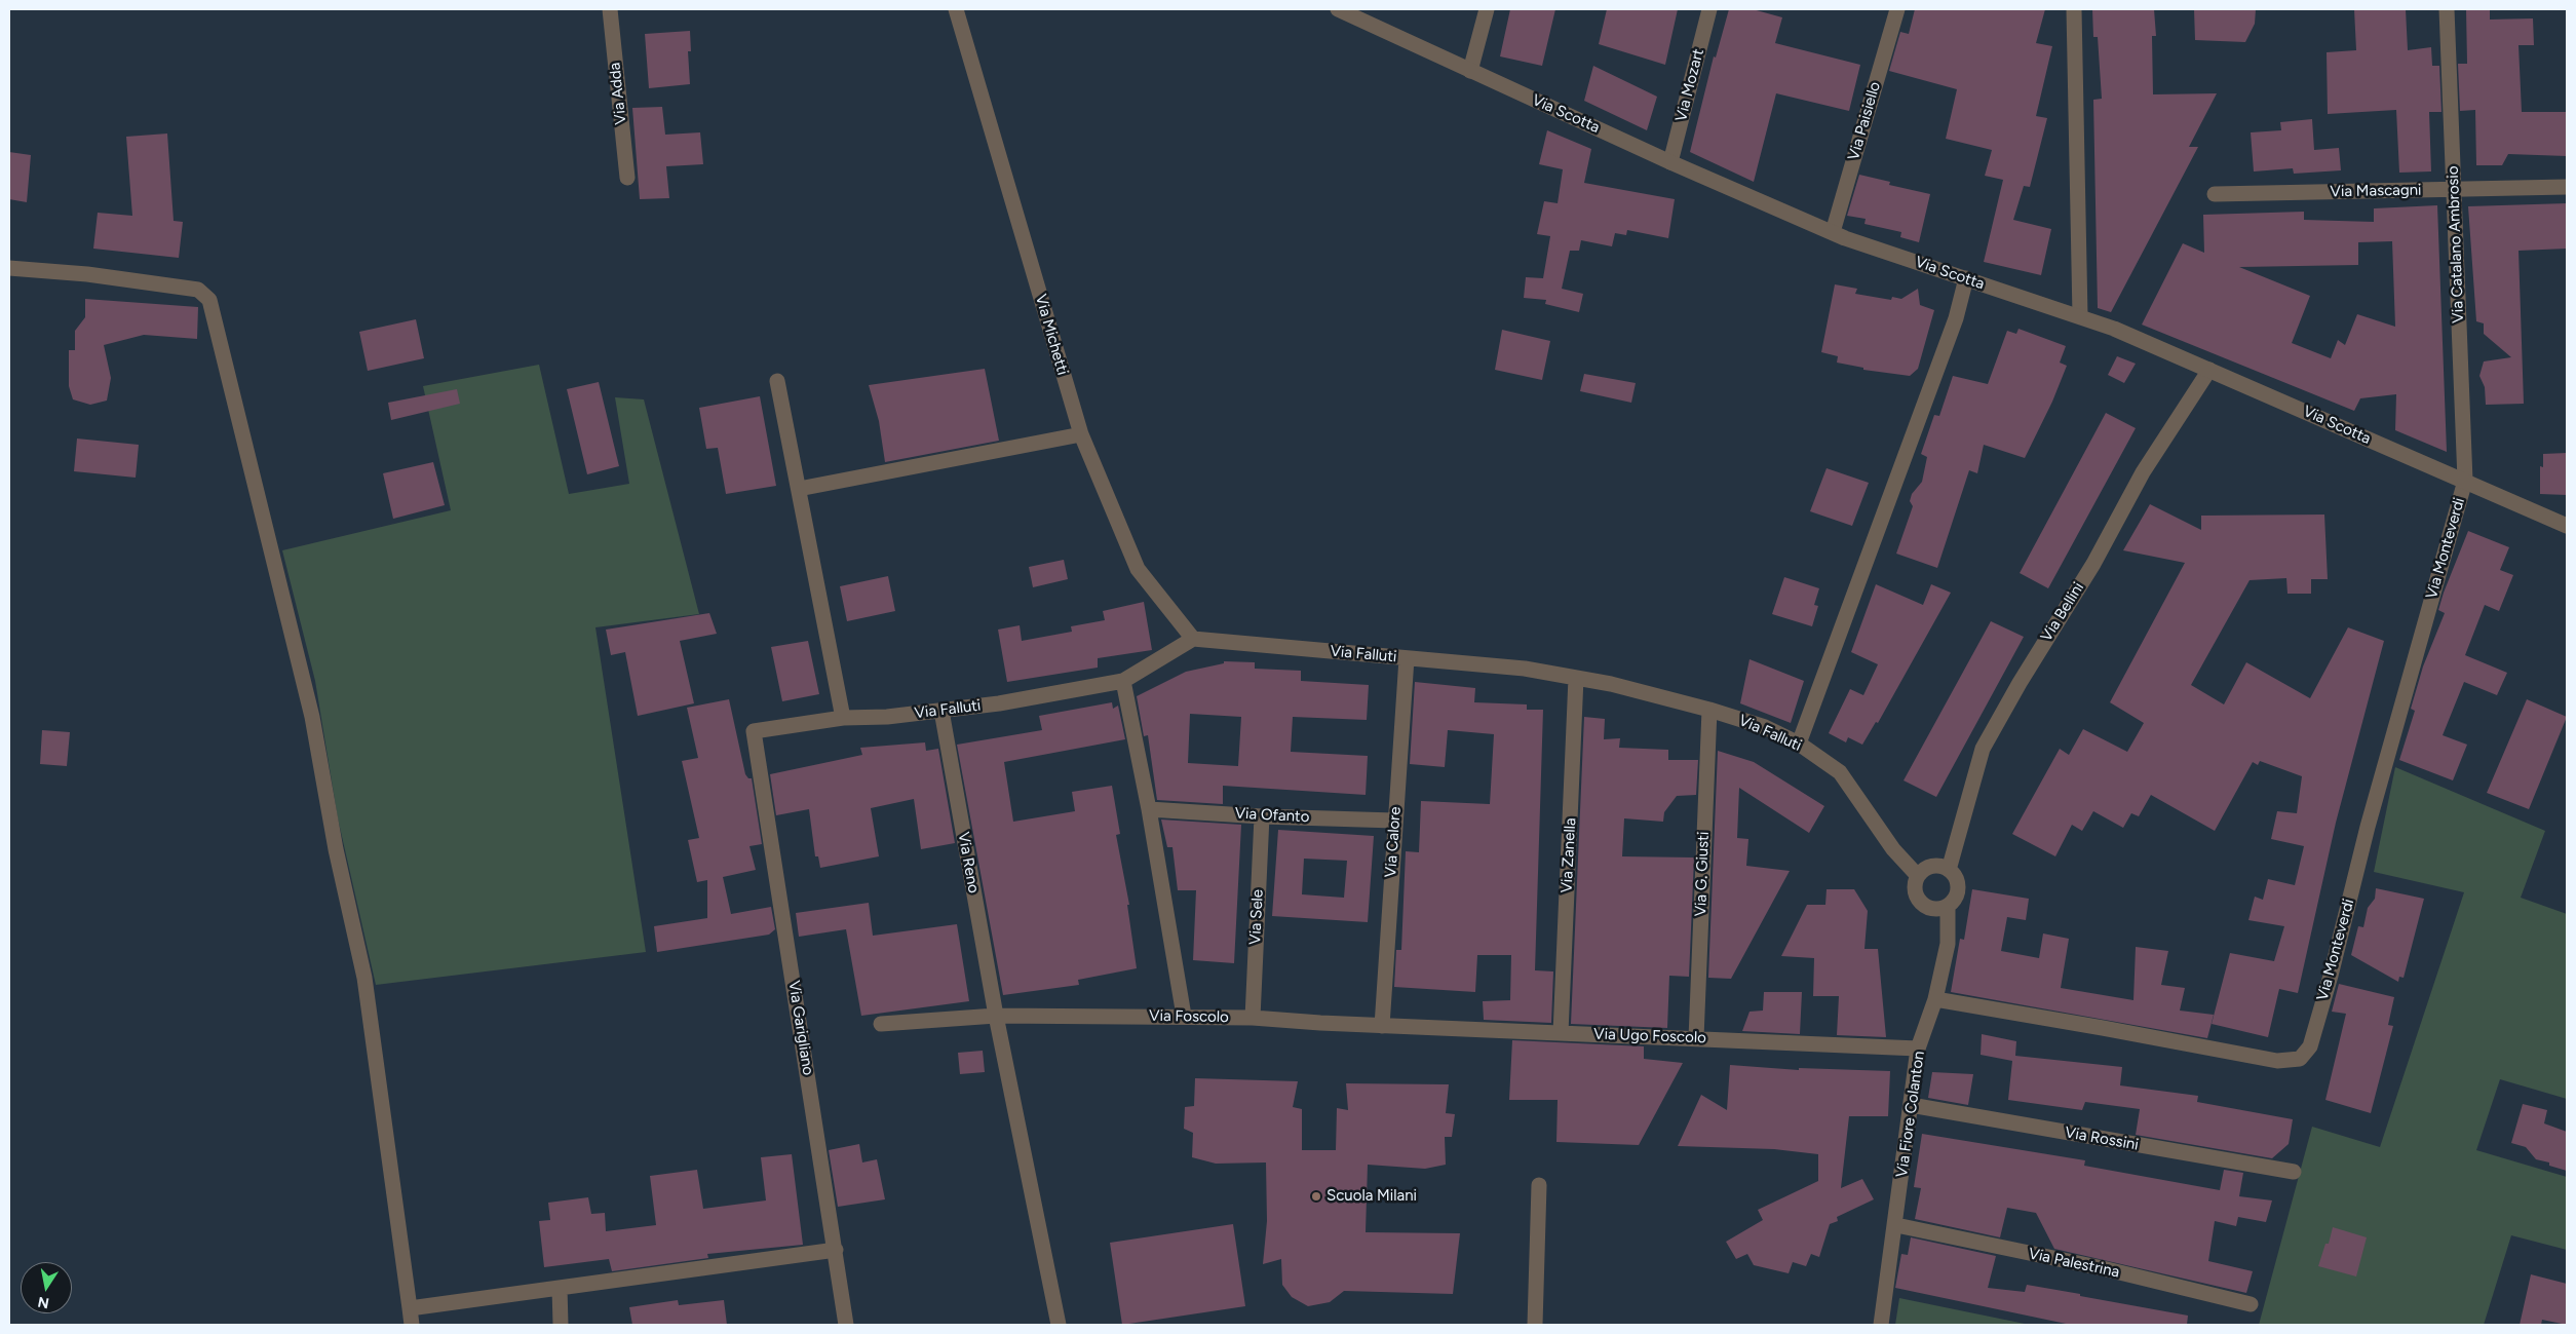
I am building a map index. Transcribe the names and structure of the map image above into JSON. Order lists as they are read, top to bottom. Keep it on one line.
{"streets":{"street":["Via Mozart","Via Adda","Via Scotta","Via Paisiello","Via Mascagni","Via Catalano Ambrosio","Via Michetti","Via Monteverdi","Via Bellini","Via Falluti","Via Ofanto","Via Calore","Via Zanella","Via Reno","Via G. Giusti","Via Sele","Via Foscolo","Via Garigliano","Via Ugo Foscolo","Via Fiore Colanton","Via Rossini","Via Palestrina"]},"crossings":[["Via Mozart","Via Scotta"],["Via Scotta","Via Paisiello"],["Via Scotta","Via Catalano Ambrosio"],["Via Scotta","Via Monteverdi"],["Via Scotta","Via Bellini"],["Via Mascagni","Via Catalano Ambrosio"],["Via Catalano Ambrosio","Via Monteverdi"],["Via Michetti","Via Falluti"],["Via Monteverdi","Via Fiore Colanton"],["Via Bellini","Via Falluti"],["Via Bellini","Via Fiore Colanton"],["Via Falluti","Via Calore"],["Via Falluti","Via Zanella"],["Via Falluti","Via Reno"],["Via Falluti","Via G. Giusti"],["Via Falluti","Via Garigliano"],["Via Falluti","Via Fiore Colanton"],["Via Ofanto","Via Calore"],["Via Ofanto","Via Sele"],["Via Calore","Via Foscolo"],["Via Calore","Via Ugo Foscolo"],["Via Zanella","Via Ugo Foscolo"],["Via Reno","Via Foscolo"],["Via G. Giusti","Via Ugo Foscolo"],["Via Sele","Via Foscolo"],["Via Foscolo","Via Ugo Foscolo"],["Via Ugo Foscolo","Via Fiore Colanton"],["Via Fiore Colanton","Via Rossini"],["Via Fiore Colanton","Via Palestrina"]],"places":["Scuola Milani"],"north":"bottom"}
